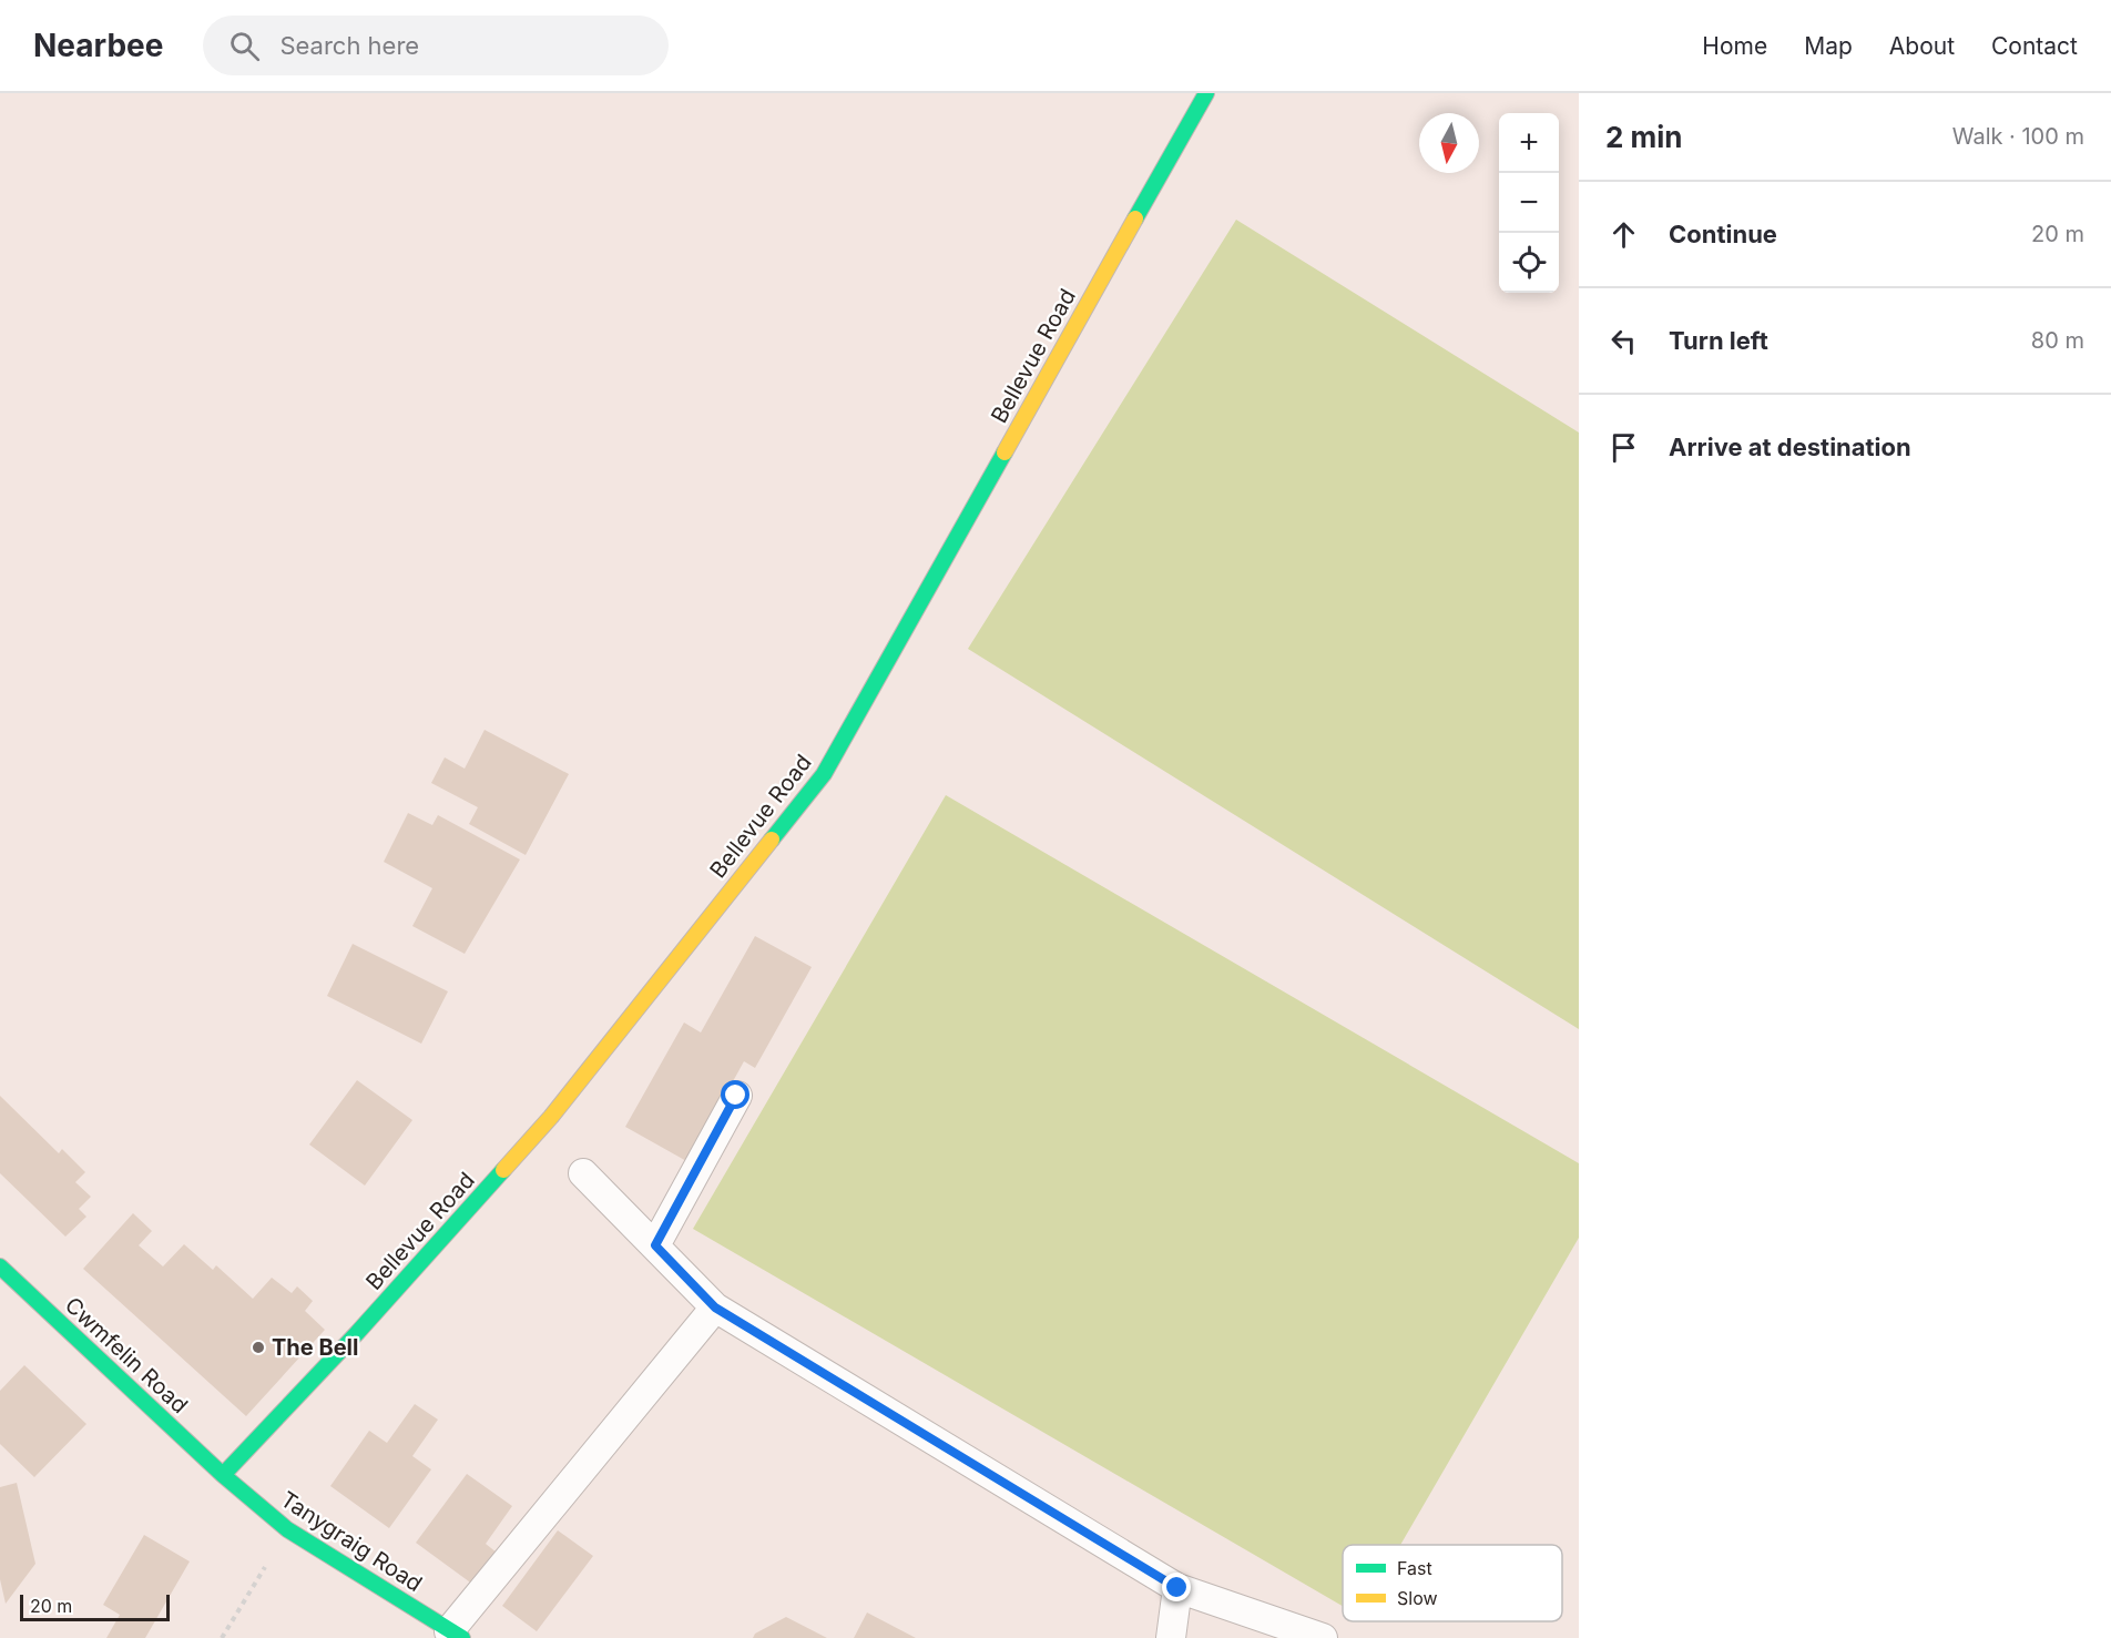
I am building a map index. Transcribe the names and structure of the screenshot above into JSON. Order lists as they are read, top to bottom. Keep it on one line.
{"streets":{"street":["Bellevue Road","Cwmfelin Road","Tanygraig Road"]},"crossings":[["Bellevue Road","Cwmfelin Road"],["Bellevue Road","Tanygraig Road"],["Cwmfelin Road","Tanygraig Road"]],"places":["The Bell"],"legend":["Fast","Slow"],"scale_bar":"20 m","north":"bottom","page":{"header":"Nearbee","search":"Search here","nav":["Home","Map","About","Contact"],"heading":["2 min","Walk · 100 m"],"map_buttons":["+","−"],"list":[["Continue","20 m"],["Turn left","80 m"],"Arrive at destination"],"scale":"20 m"}}
